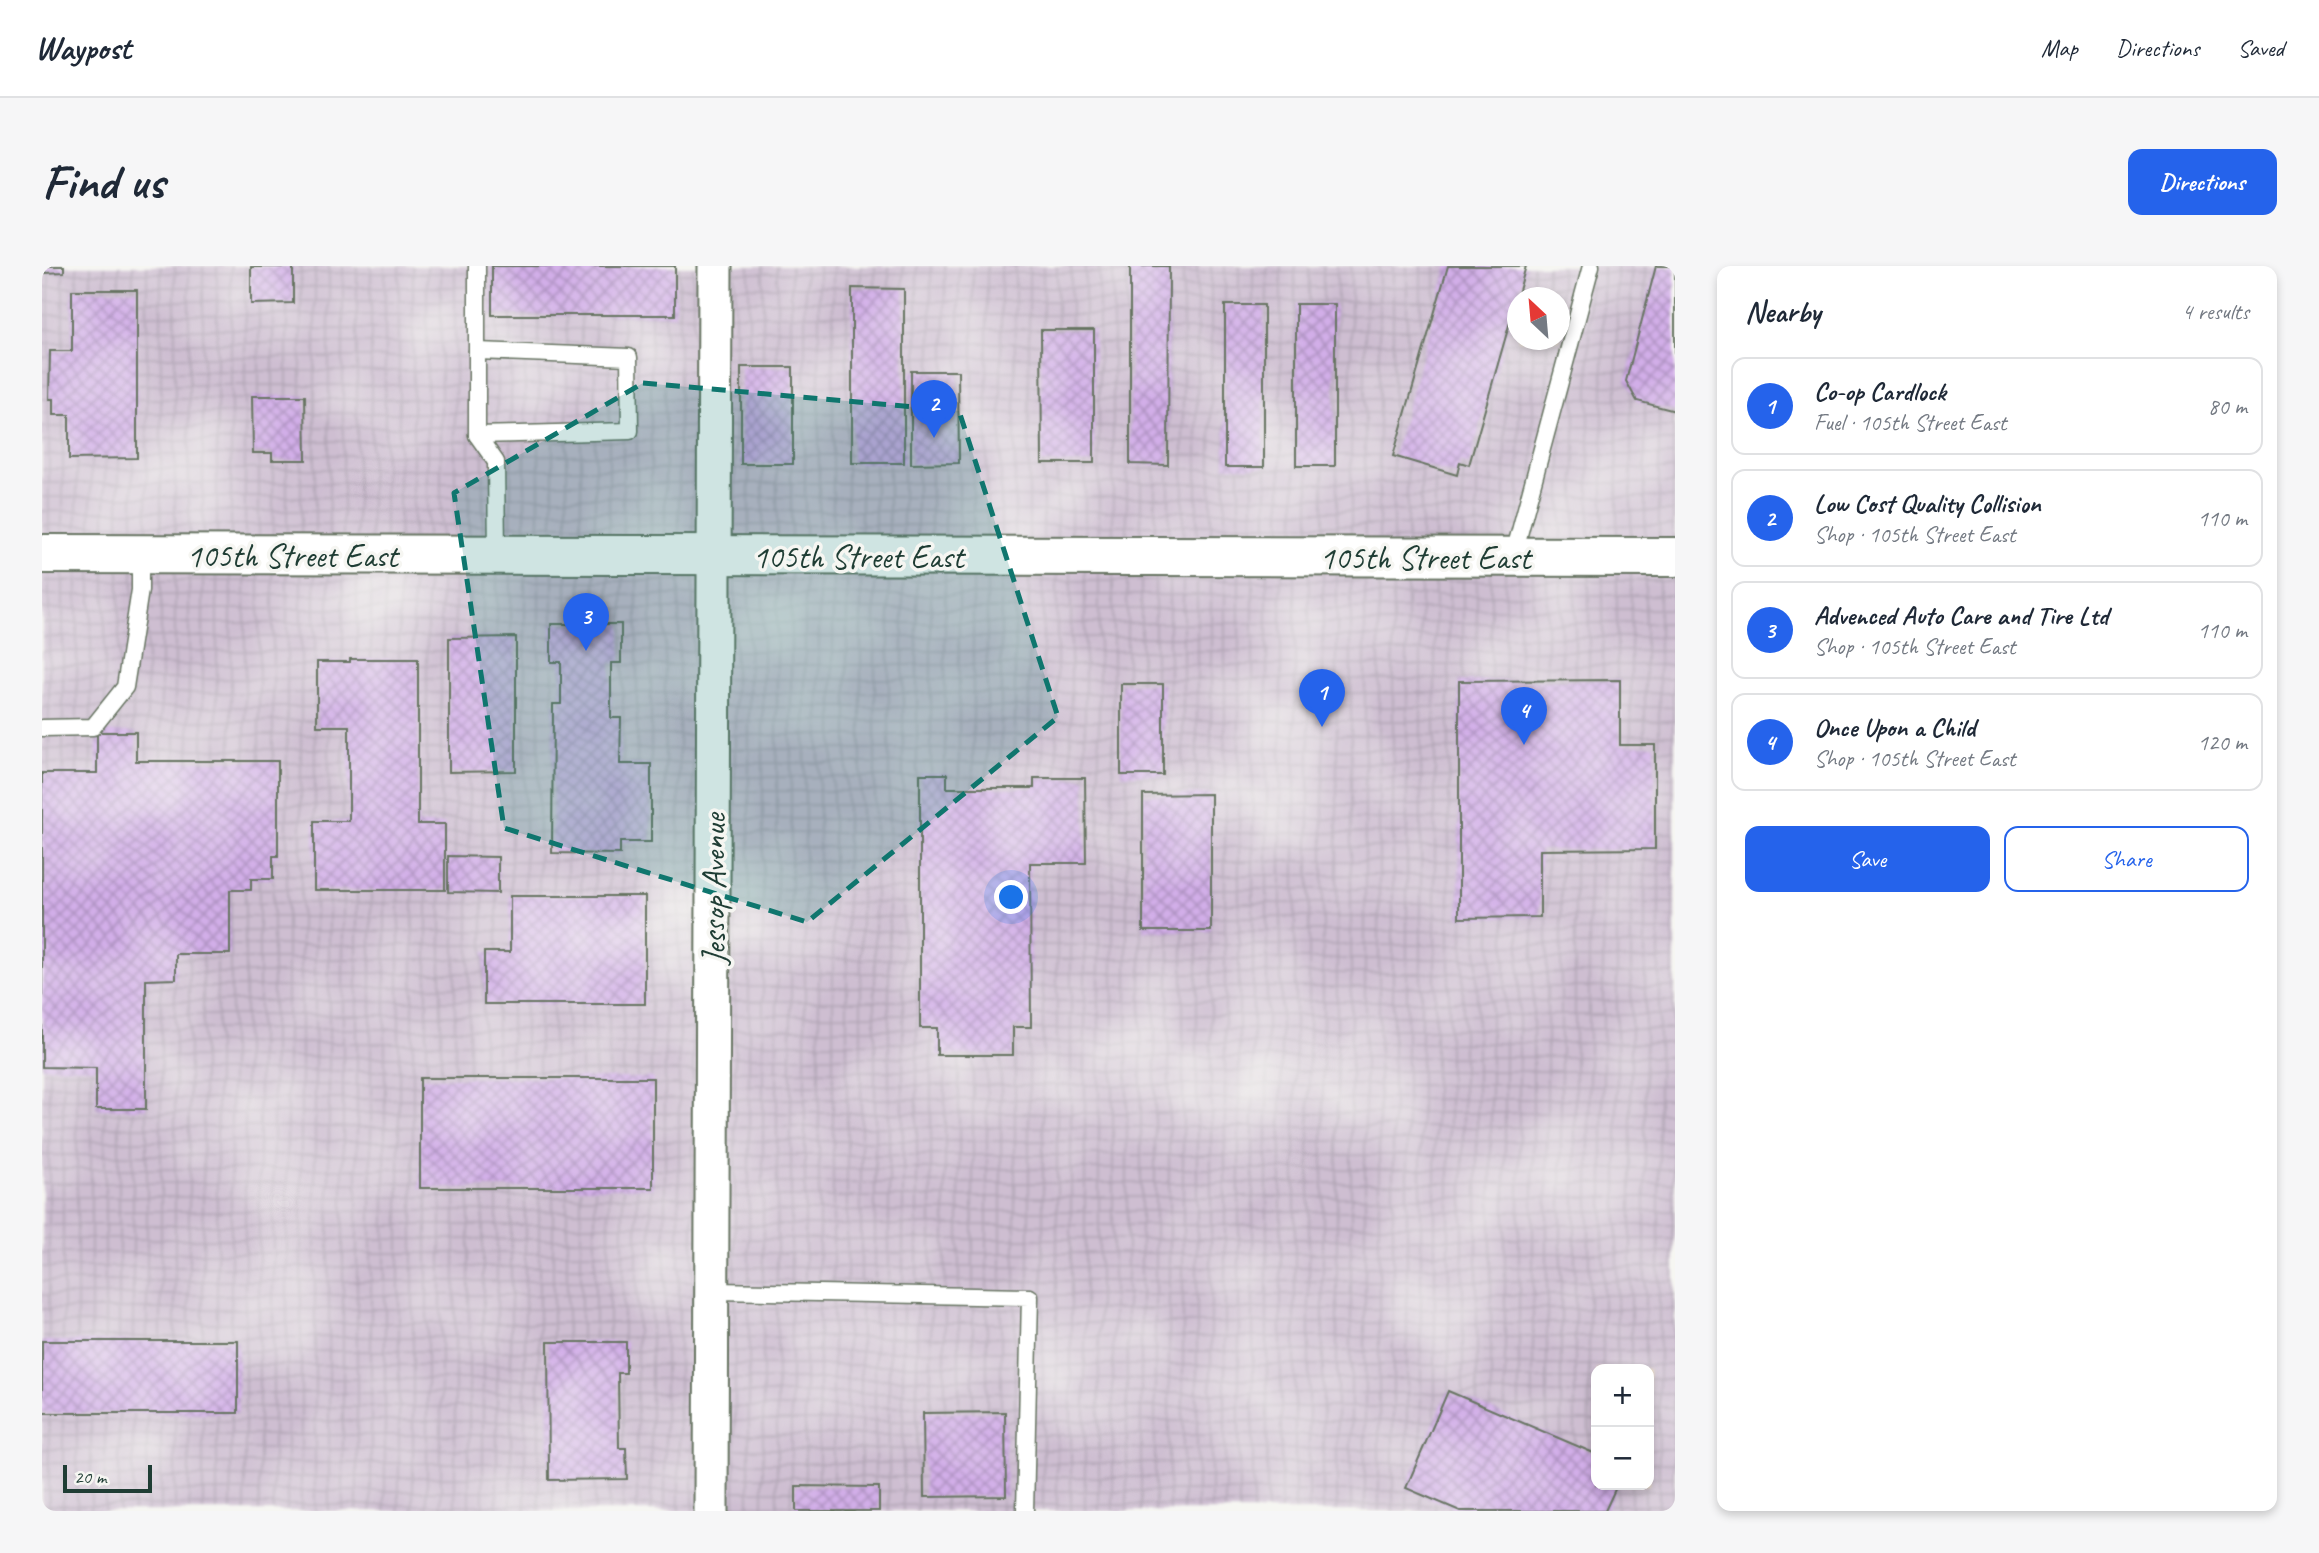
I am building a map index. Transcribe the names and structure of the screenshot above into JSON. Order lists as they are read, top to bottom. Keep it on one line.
{"streets":{"street":["105th Street East","Jessop Avenue"]},"crossings":[["105th Street East","Jessop Avenue"]],"scale_bar":"20 m","north":"top left","page":{"header":"Waypost","nav":["Map","Directions","Saved"],"buttons":["Directions",["Save","Share"]],"title":"Find us","heading":["Nearby","4 results"],"list":[{"mark":"1","name":"Co-op Cardlock","note":"Fuel · 105th Street East","value":"80 m"},{"mark":"2","name":"Low Cost Quality Collision","note":"Shop · 105th Street East","value":"110 m"},{"mark":"3","name":"Advenced Auto Care and Tire Ltd","note":"Shop · 105th Street East","value":"110 m"},{"mark":"4","name":"Once Upon a Child","note":"Shop · 105th Street East","value":"120 m"}],"pins":["2","3","1","4"],"map_buttons":["+","−"],"scale":"20 m"}}
